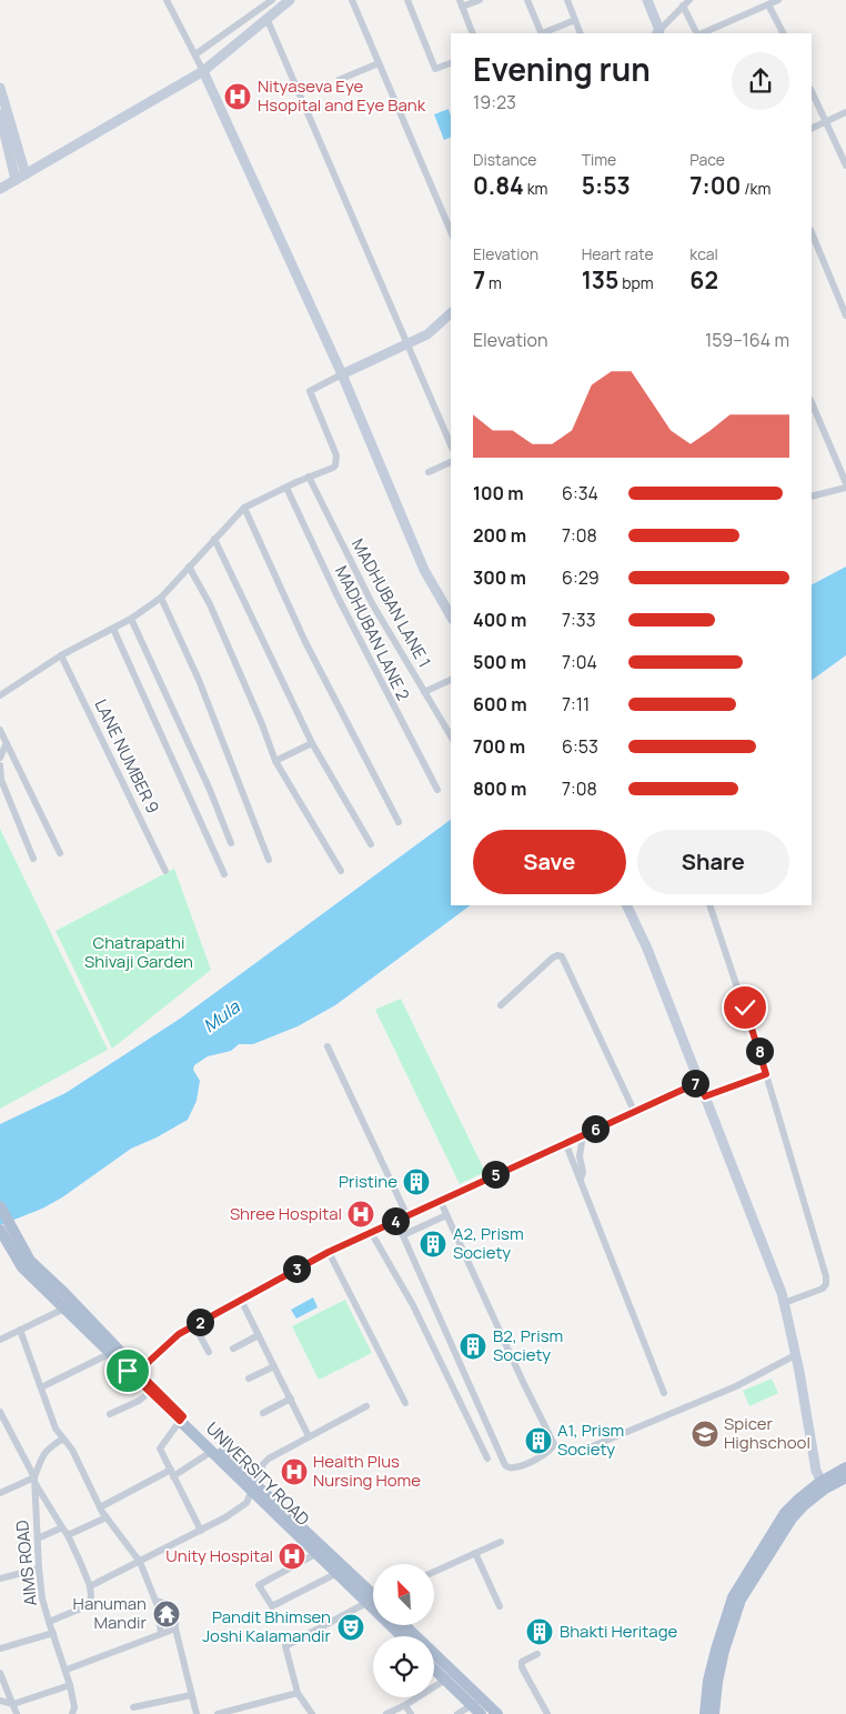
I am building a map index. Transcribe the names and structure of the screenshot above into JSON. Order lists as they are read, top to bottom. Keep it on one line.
{"streets":{"main road":["UNIVERSITY ROAD"],"street":["MADHUBAN LANE 1","MADHUBAN LANE 2","LANE NUMBER 9","AIMS ROAD"]},"water":["Mula"],"parks":["Chatrapathi Shivaji Garden"],"places":{"hospital":["Nityaseva Eye Hsopital and Eye Bank","Shree Hospital","Health Plus Nursing Home","Unity Hospital"],"building":["Pristine","A2, Prism Society","B2, Prism Society","A1, Prism Society","Bhakti Heritage"],"school or university":["Spicer Highschool"],"temple":["Hanuman Mandir"],"theatre":["Pandit Bhimsen Joshi Kalamandir"]},"north":"top left","page":{"heading":["Evening run","19:23"],"stats":[["Distance","0.84 km"],["Time","5:53"],["Pace","7:00 /km"],["Elevation","7 m"],["Heart rate","135 bpm"],["kcal","62"]],"chart":["Elevation","159–164 m"],"list":[{"name":"100 m","note":"6:34"},{"name":"200 m","note":"7:08"},{"name":"300 m","note":"6:29"},{"name":"400 m","note":"7:33"},{"name":"500 m","note":"7:04"},{"name":"600 m","note":"7:11"},{"name":"700 m","note":"6:53"},{"name":"800 m","note":"7:08"}],"buttons":["Save","Share"],"pins":["8","7","6","5","4","3","2"]}}
